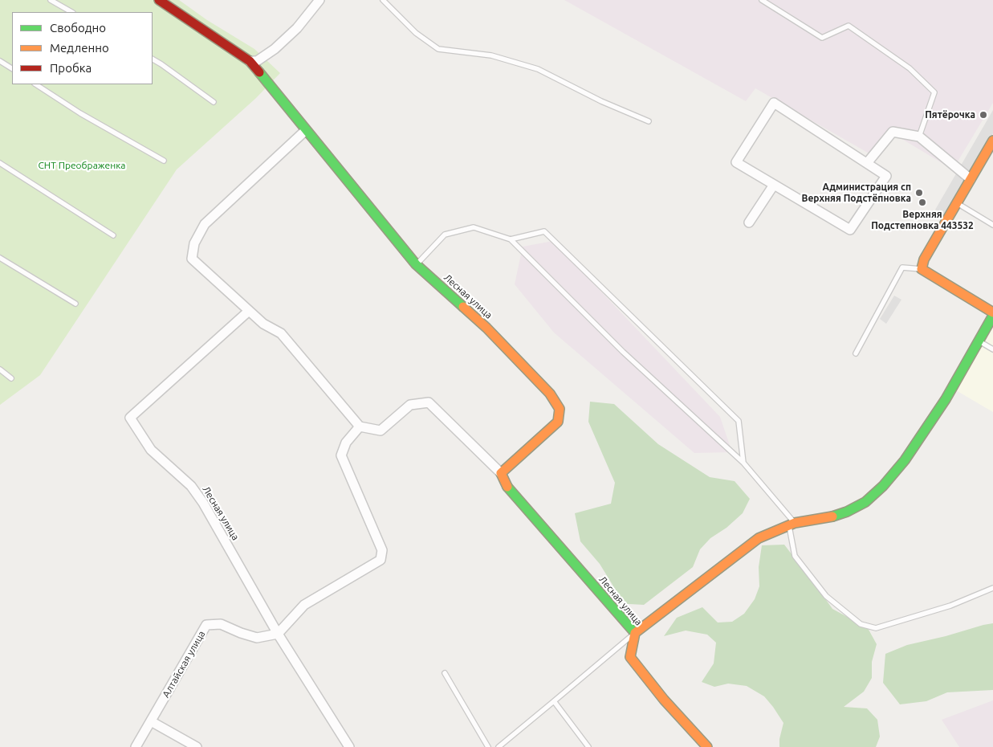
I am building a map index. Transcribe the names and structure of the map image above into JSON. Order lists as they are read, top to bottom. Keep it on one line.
{"streets":{"street":["Лесная улица","Алтайская улица"]},"crossings":[["Лесная улица","Алтайская улица"]],"parks":["СНТ Преображенка"],"places":["Пятёрочка","Администрация сп Верхняя Подстёпновка","Верхняя Подстепновка 443532"],"legend":["Свободно","Медленно","Пробка"]}
